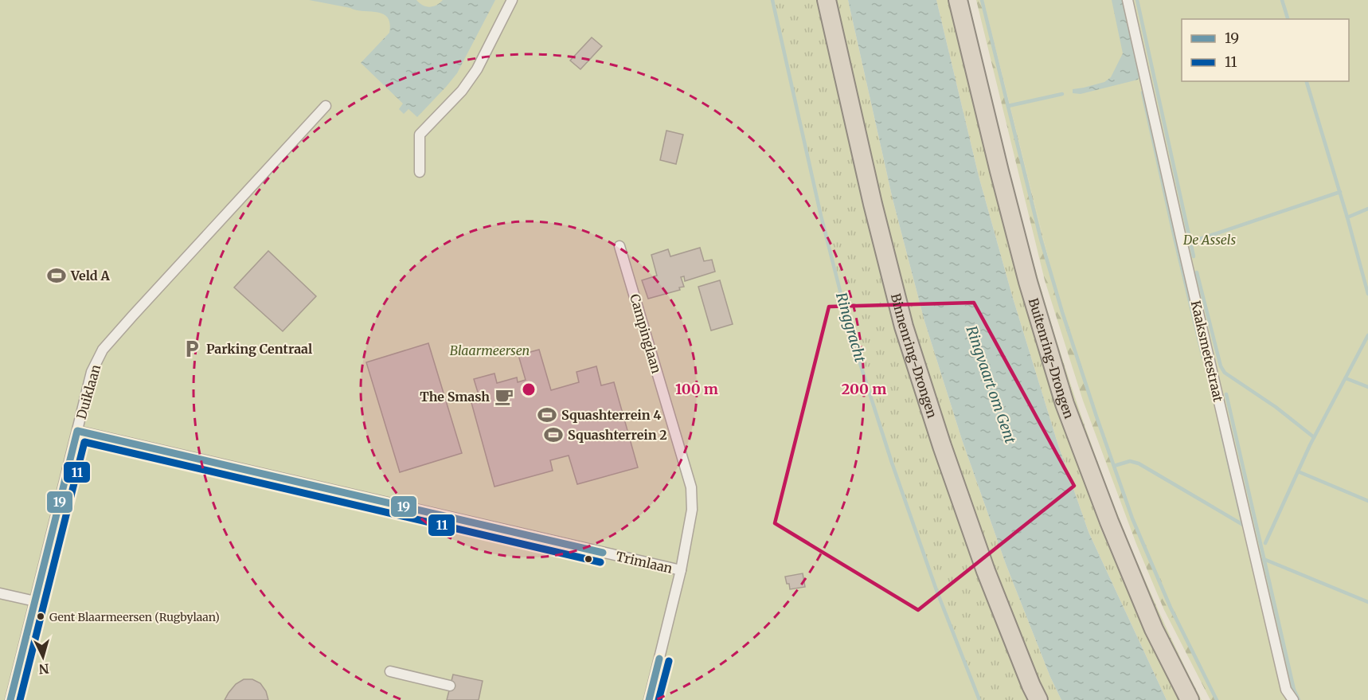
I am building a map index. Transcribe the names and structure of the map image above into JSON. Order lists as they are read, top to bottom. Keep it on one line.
{"streets":{"highway":["Binnenring-Drongen","Buitenring-Drongen"],"street":["Campinglaan","Kaaksmetestraat","Duiklaan","Trimlaan"]},"crossings":[["Campinglaan","Trimlaan"],["Duiklaan","Trimlaan"]],"water":["Ringgracht","Ringvaart om Gent"],"parks":["De Assels","Blaarmeersen"],"places":{"sports":["Veld A","Squashterrein 4","Squashterrein 2"],"parking":["Parking Centraal"],"cafe":["The Smash"],"other":["Gent Blaarmeersen (Rugbylaan)"]},"lines":["transit line 19","transit line 11"],"legend":["19","11"],"north":"bottom","rings":["100 m","200 m"]}
